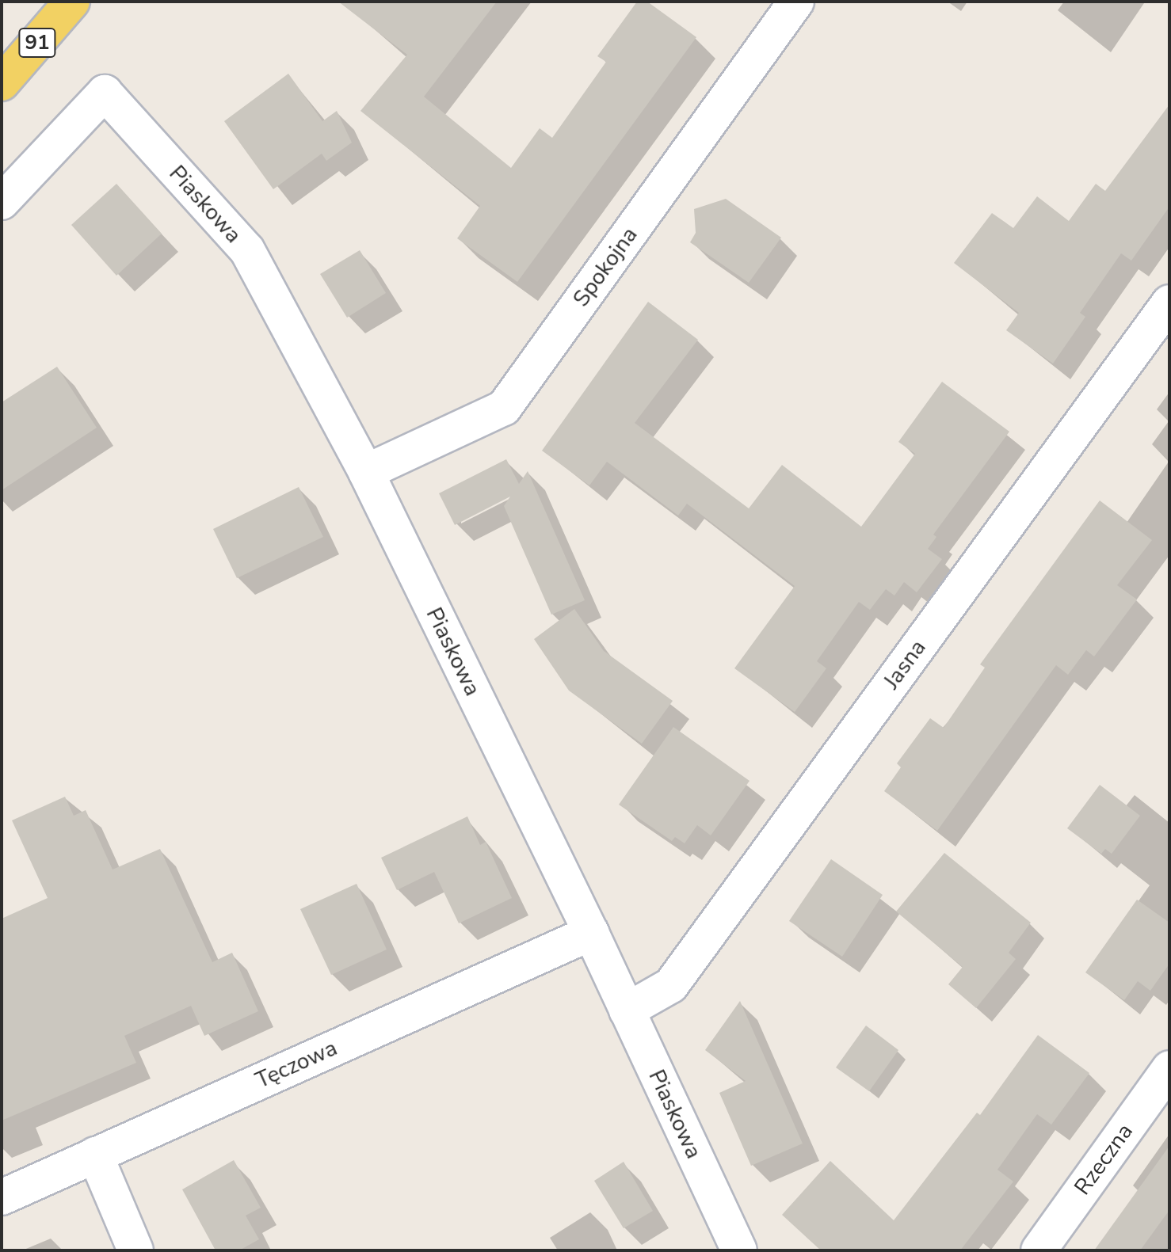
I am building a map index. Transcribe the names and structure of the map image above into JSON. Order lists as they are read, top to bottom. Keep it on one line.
{"streets":{"main road":["91"],"street":["Piaskowa","Spokojna","Jasna","Tęczowa","Rzeczna"]},"crossings":[["Piaskowa","Spokojna"],["Piaskowa","Jasna"],["Piaskowa","Tęczowa"]]}
